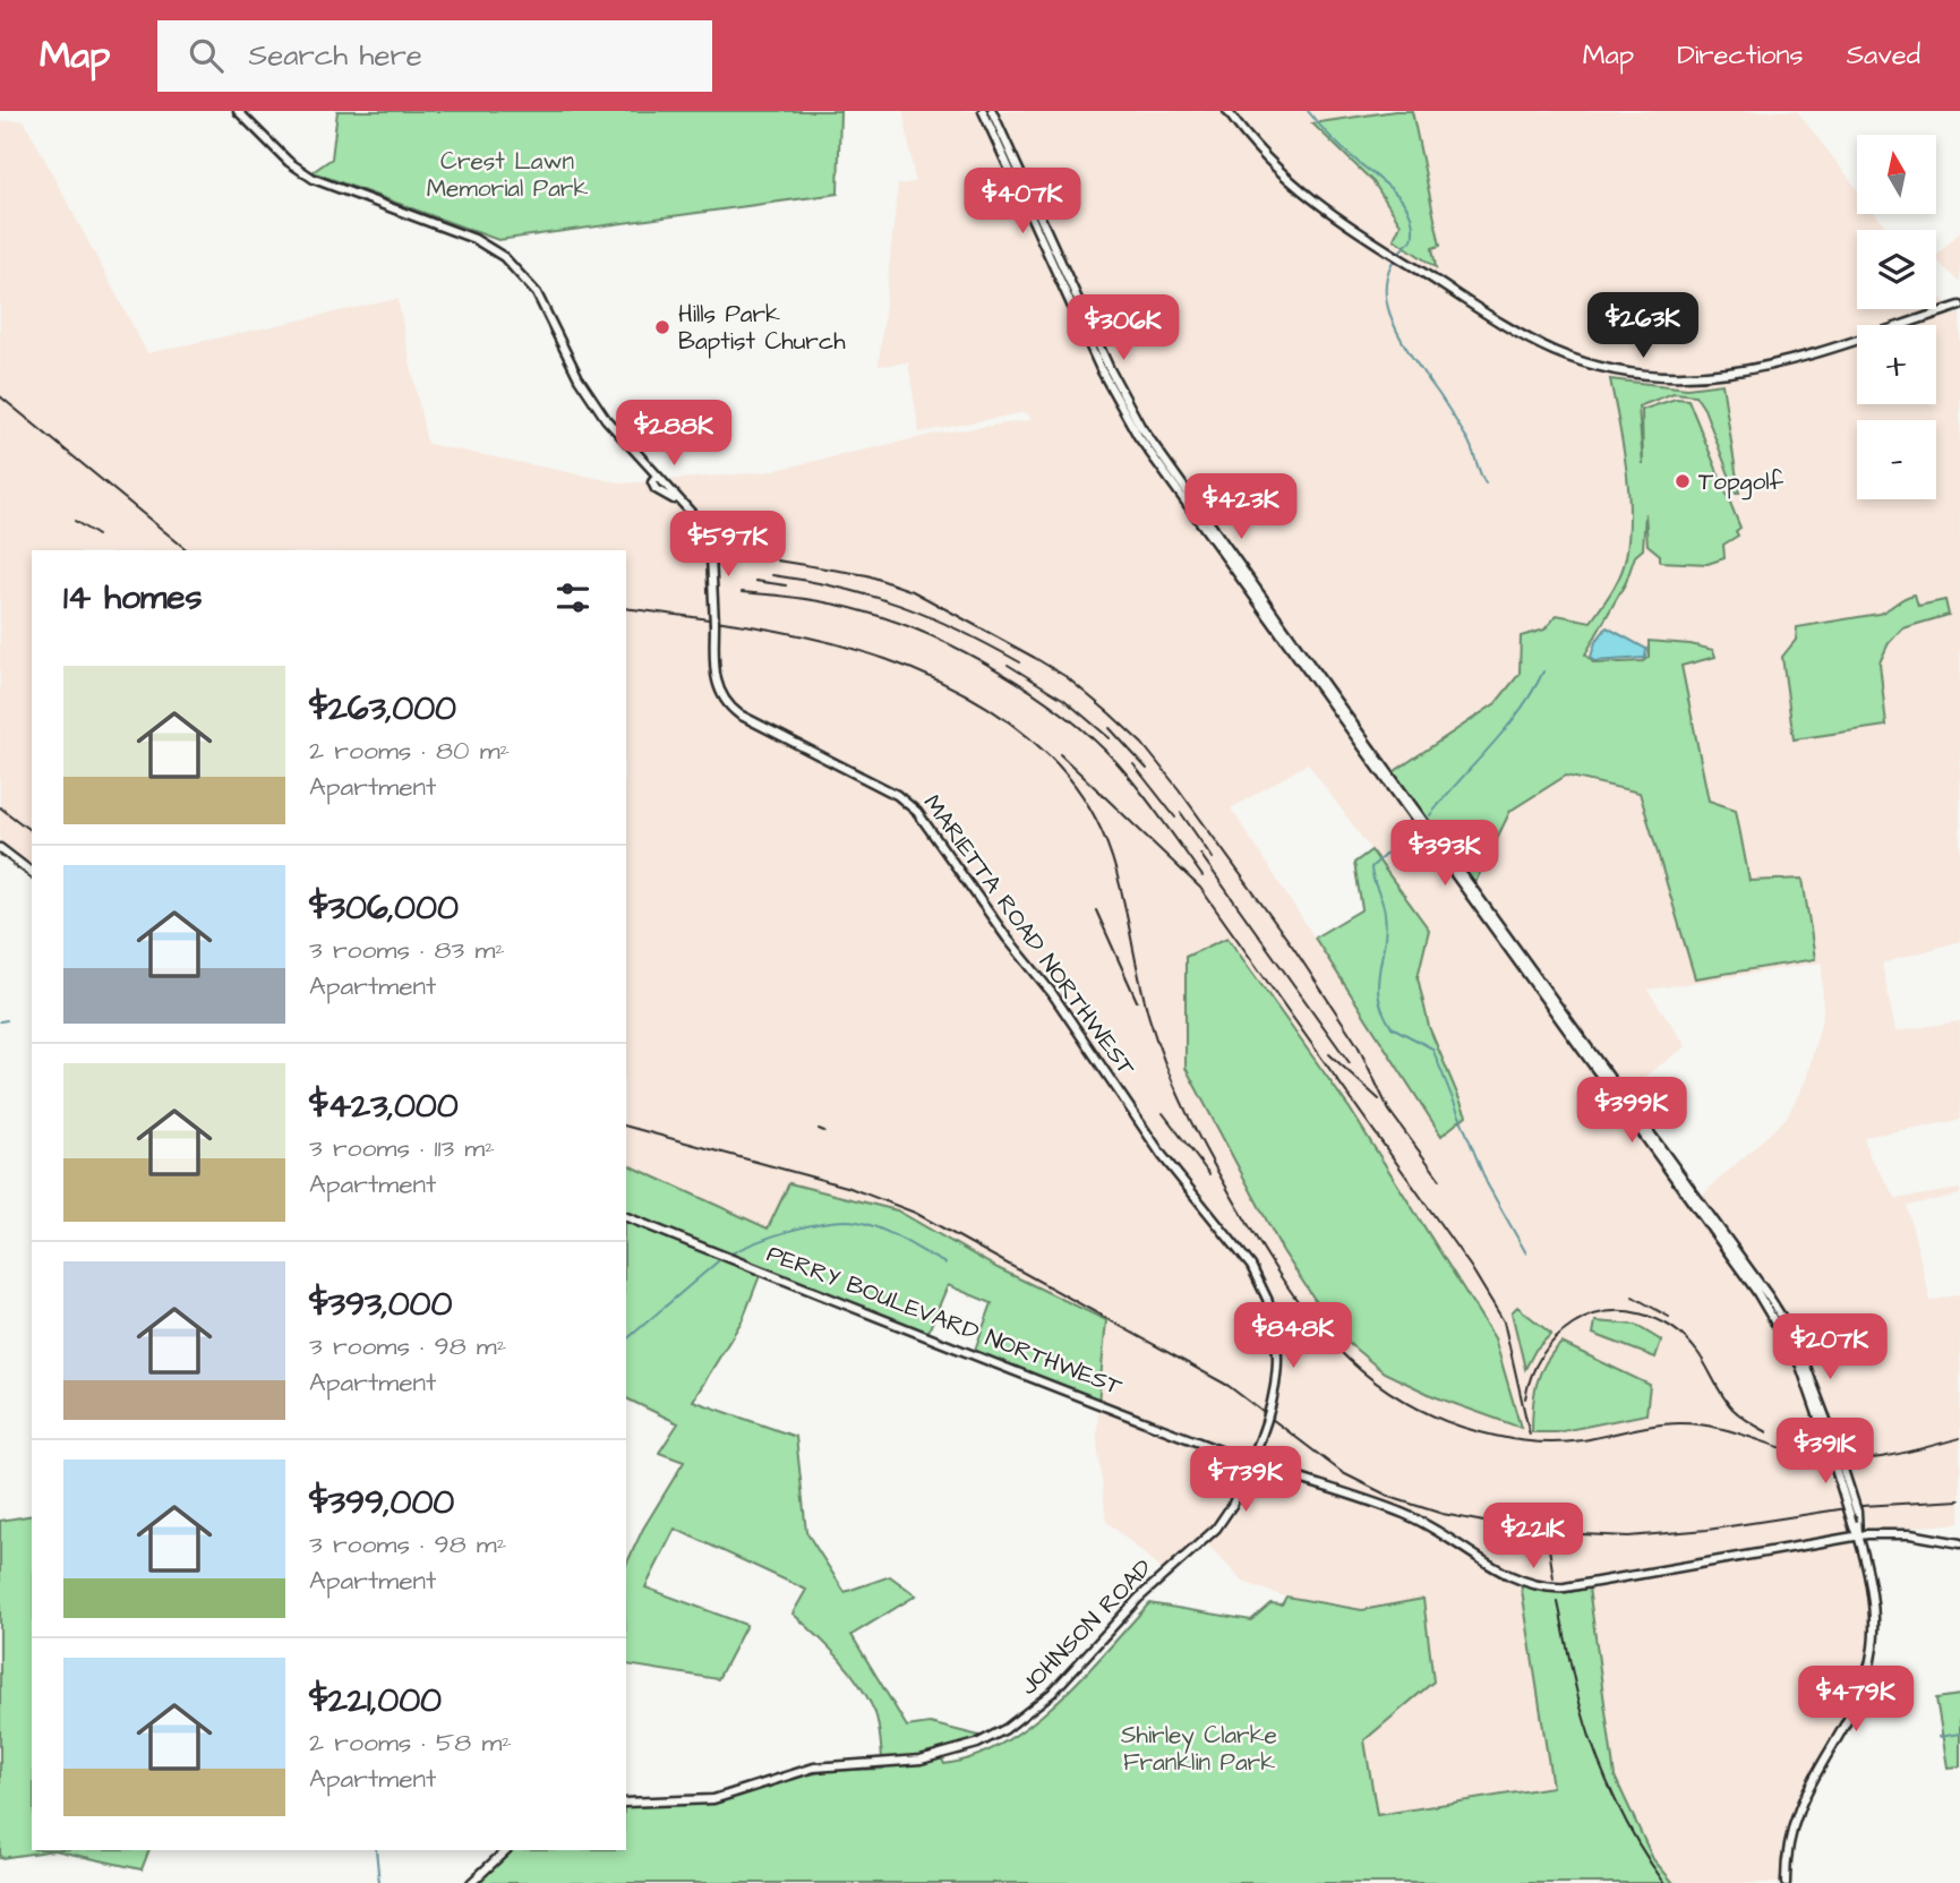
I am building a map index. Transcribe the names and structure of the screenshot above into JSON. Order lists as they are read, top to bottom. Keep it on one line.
{"streets":{"main road":["MARIETTA ROAD NORTHWEST","PERRY BOULEVARD NORTHWEST","JOHNSON ROAD"]},"crossings":[["MARIETTA ROAD NORTHWEST","PERRY BOULEVARD NORTHWEST"],["MARIETTA ROAD NORTHWEST","JOHNSON ROAD"],["PERRY BOULEVARD NORTHWEST","JOHNSON ROAD"]],"parks":["Crest Lawn Memorial Park","Shirley Clarke Franklin Park"],"places":["Hills Park Baptist Church","Topgolf"],"north":"top","page":{"header":"Map","search":"Search here","nav":["Map","Directions","Saved"],"map_buttons":["+","−"],"price":["$407K","$263K","$306K","$288K","$423K","$597K","$393K","$399K","$848K","$207K","$391K","$739K","$221K","$479K"],"heading":"14 homes","list":[{"name":"$263,000","note":"2 rooms · 80 m² · Apartment"},{"name":"$306,000","note":"3 rooms · 83 m² · Apartment"},{"name":"$423,000","note":"3 rooms · 113 m² · Apartment"},{"name":"$393,000","note":"3 rooms · 98 m² · Apartment"},{"name":"$399,000","note":"3 rooms · 98 m² · Apartment"},{"name":"$221,000","note":"2 rooms · 58 m² · Apartment"}]}}
